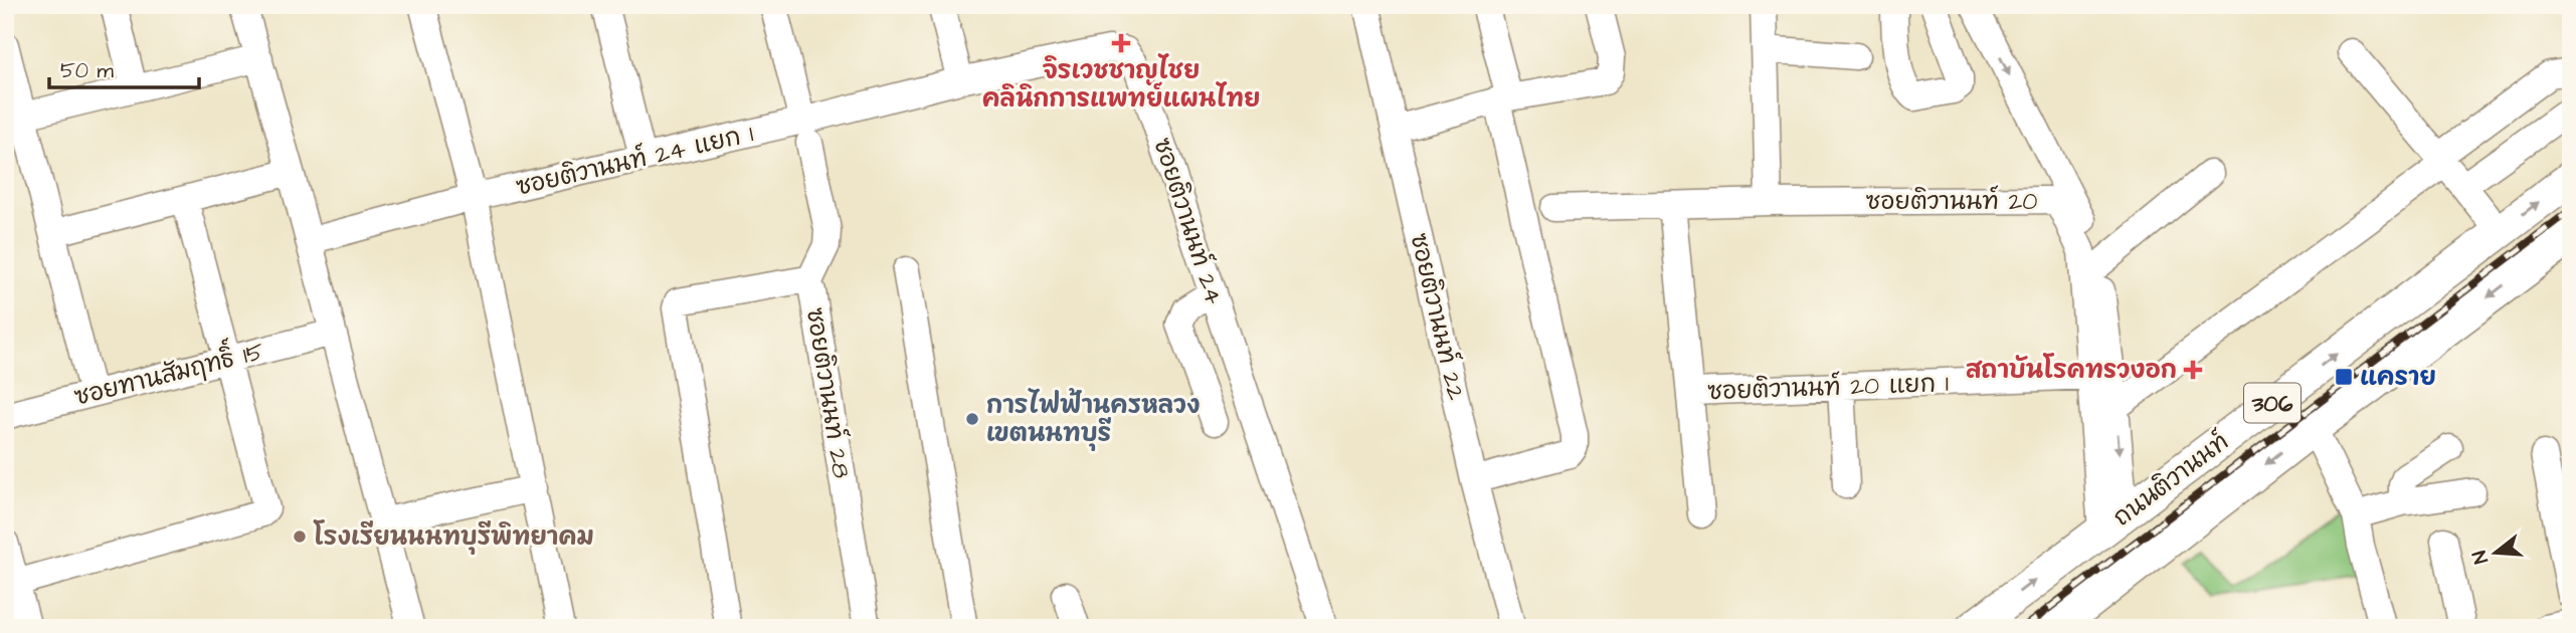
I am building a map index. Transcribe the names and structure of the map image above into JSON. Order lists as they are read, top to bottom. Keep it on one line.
{"streets":{"main road":["306","ถนนติวานนท์"],"street":["ซอยติวานนท์ 24 แยก 1","ซอยติวานนท์ 20","ซอยติวานนท์ 24","ซอยติวานนท์ 22","ซอยทานสัมฤทธิ์ 15","ซอยติวานนท์ 20 แยก 1","ซอยติวานนท์ 28"]},"crossings":[["ซอยติวานนท์ 24 แยก 1","ซอยติวานนท์ 24"],["ซอยติวานนท์ 20","ซอยติวานนท์ 20 แยก 1"],["ซอยติวานนท์ 20","ถนนติวานนท์"]],"places":{"health":["จิรเวชชาญไชย คลินิกการแพทย์แผนไทย","สถาบันโรคทรวงอก"],"transit":["แคราย"],"other":["การไฟฟ้านครหลวง เขตนนทบุรี","โรงเรียนนนทบุรีพิทยาคม"]},"scale_bar":"50 m","north":"left"}
